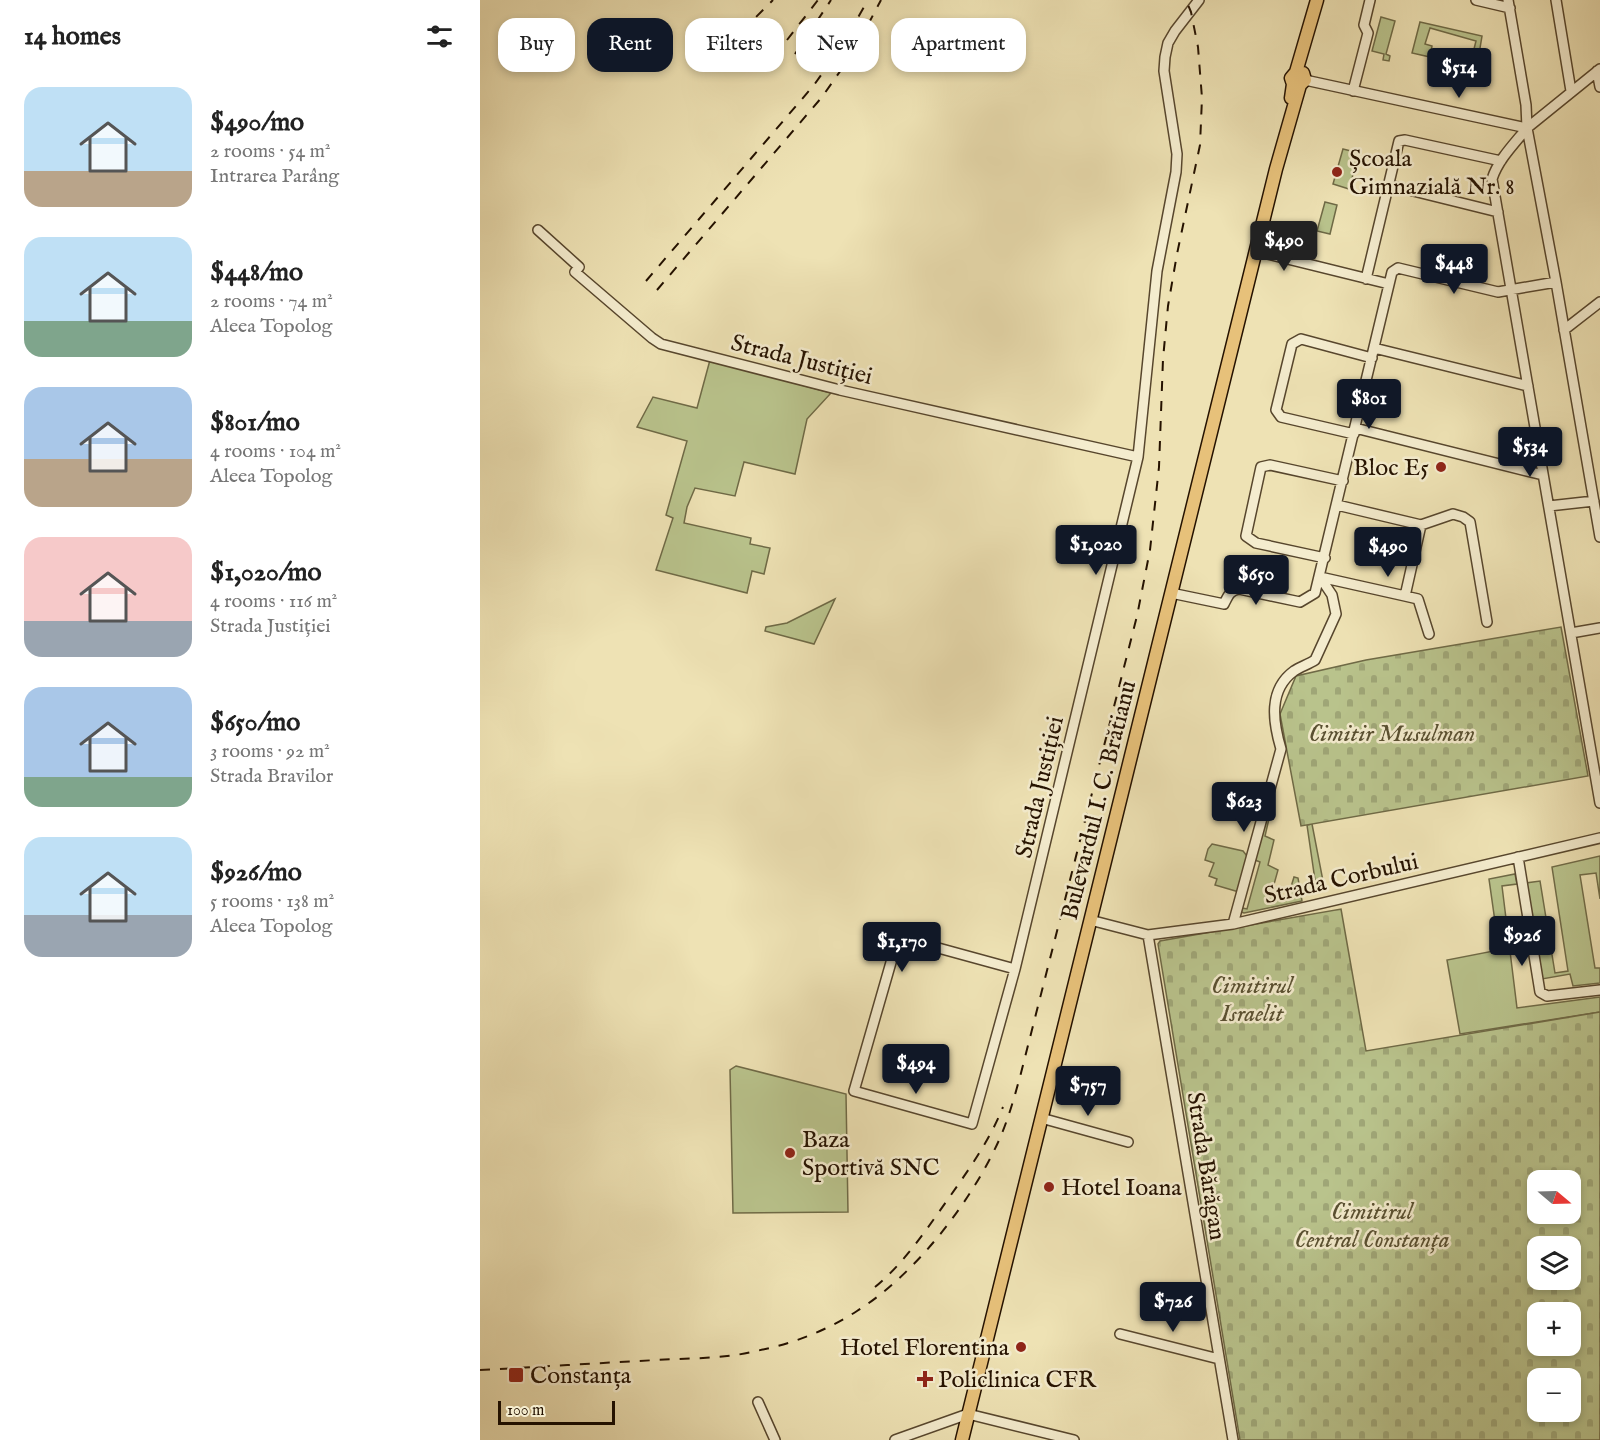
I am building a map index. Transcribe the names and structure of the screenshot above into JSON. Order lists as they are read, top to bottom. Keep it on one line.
{"streets":{"main road":["Bulevardul I. C. Brătianu"],"street":["Strada Justiției","Strada Corbului","Strada Bărăgan"]},"crossings":[["Bulevardul I. C. Brătianu","Strada Corbului"],["Strada Corbului","Strada Bărăgan"]],"parks":["Cimitir Musulman","Cimitirul Israelit","Cimitirul Central Constanța"],"places":{"other":["Școala Gimnazială Nr. 8","Bloc E5","Baza Sportivă SNC","Hotel Ioana","Hotel Florentina"],"transit":["Constanța"],"health":["Policlinica CFR"]},"scale_bar":"100 m","north":"right","page":{"heading":"14 homes","chip":["Buy","Rent","Filters","New","Apartment"],"price":["$514","$490","$448","$801","$534","$1,020","$490","$650","$623","$926","$1,170","$494","$757","$726"],"list":[{"name":"$490/mo","note":"2 rooms · 54 m² · Intrarea Parâng"},{"name":"$448/mo","note":"2 rooms · 74 m² · Aleea Topolog"},{"name":"$801/mo","note":"4 rooms · 104 m² · Aleea Topolog"},{"name":"$1,020/mo","note":"4 rooms · 116 m² · Strada Justiției"},{"name":"$650/mo","note":"3 rooms · 92 m² · Strada Bravilor"},{"name":"$926/mo","note":"5 rooms · 138 m² · Aleea Topolog"}],"map_buttons":["+","−"],"scale":"100 m"}}
